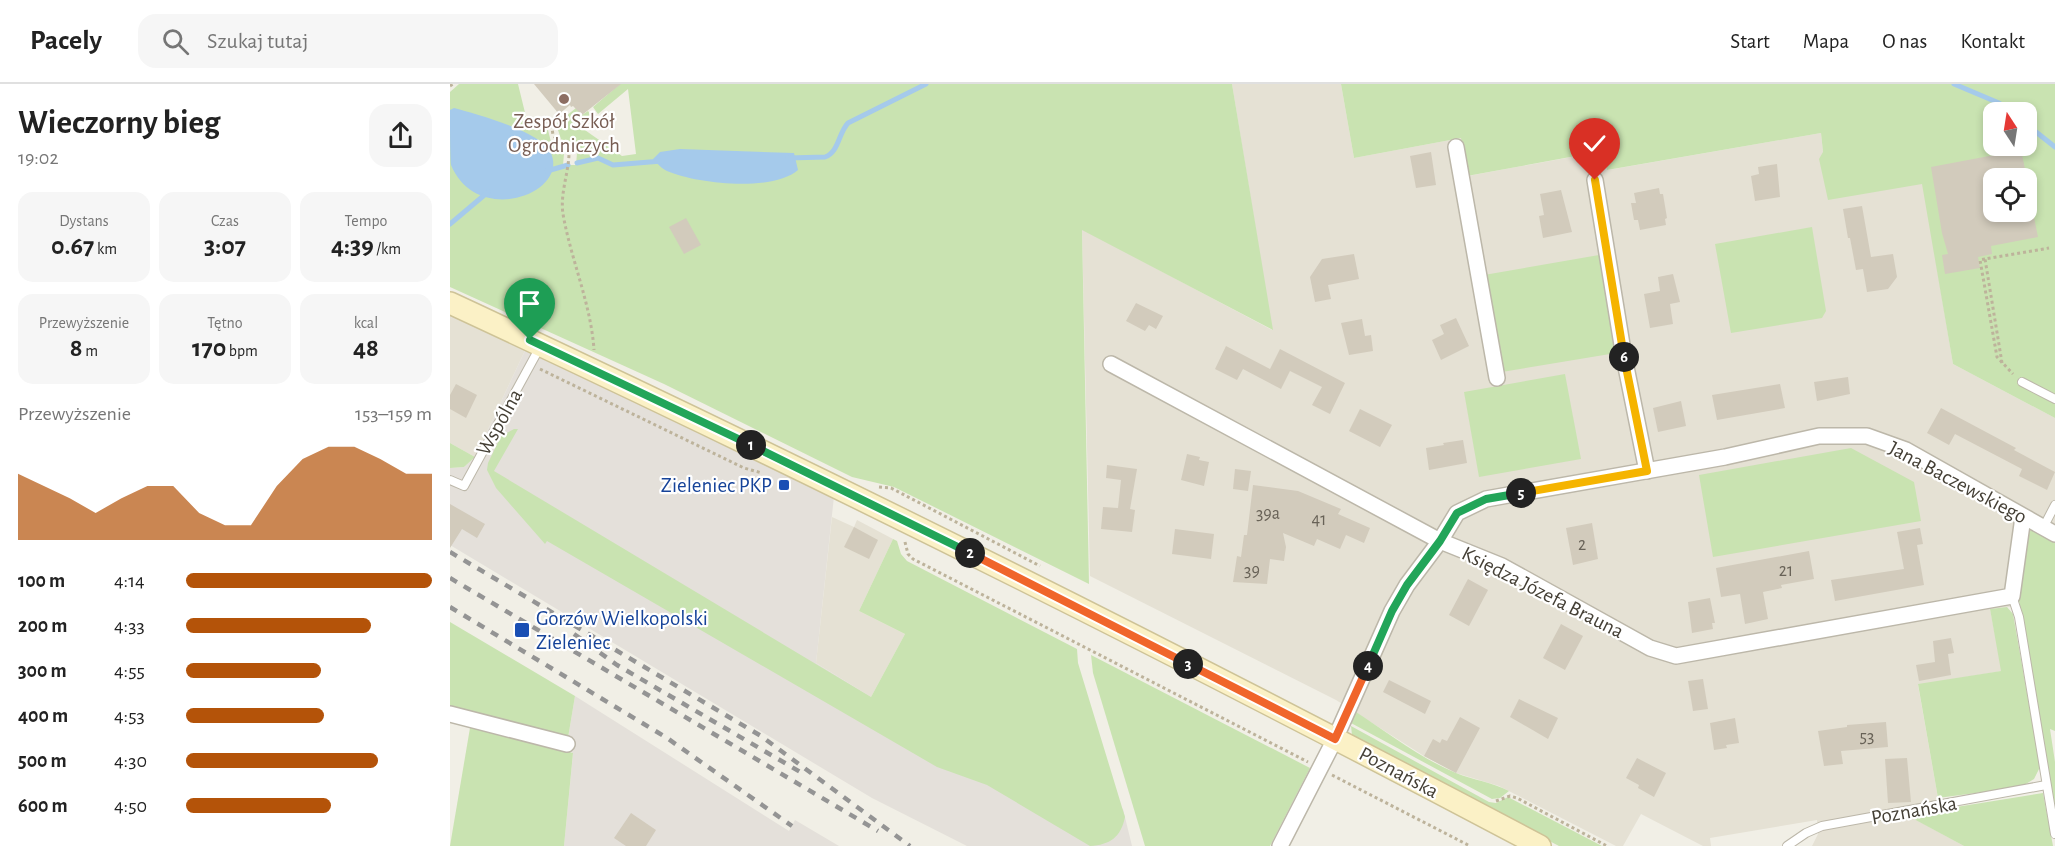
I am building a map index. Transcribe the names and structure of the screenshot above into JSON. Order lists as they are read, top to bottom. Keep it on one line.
{"streets":{"main road":["Poznańska"],"street":["Jana Baczewskiego","Księdza Józefa Brauna"],"lane":["Wspólna"]},"crossings":[["Wspólna","Poznańska"],["Jana Baczewskiego","Księdza Józefa Brauna"],["Jana Baczewskiego","Poznańska"]],"places":{"other":["Zespół Szkół Ogrodniczych"],"transit":["Zieleniec PKP","Gorzów Wielkopolski Zieleniec"]},"house_numbers":["39a","41","2","39","21","53"],"north":"top","page":{"header":"Pacely","search":"Szukaj tutaj","nav":["Start","Mapa","O nas","Kontakt"],"heading":["Wieczorny bieg","19:02"],"stats":[["Dystans","0.67 km"],["Czas","3:07"],["Tempo","4:39 /km"],["Przewyższenie","8 m"],["Tętno","170 bpm"],["kcal","48"]],"pins":["6","1","5","2","3","4"],"chart":["Przewyższenie","153–159 m"],"list":[{"name":"100 m","note":"4:14"},{"name":"200 m","note":"4:33"},{"name":"300 m","note":"4:55"},{"name":"400 m","note":"4:53"},{"name":"500 m","note":"4:30"},{"name":"600 m","note":"4:50"}]}}
